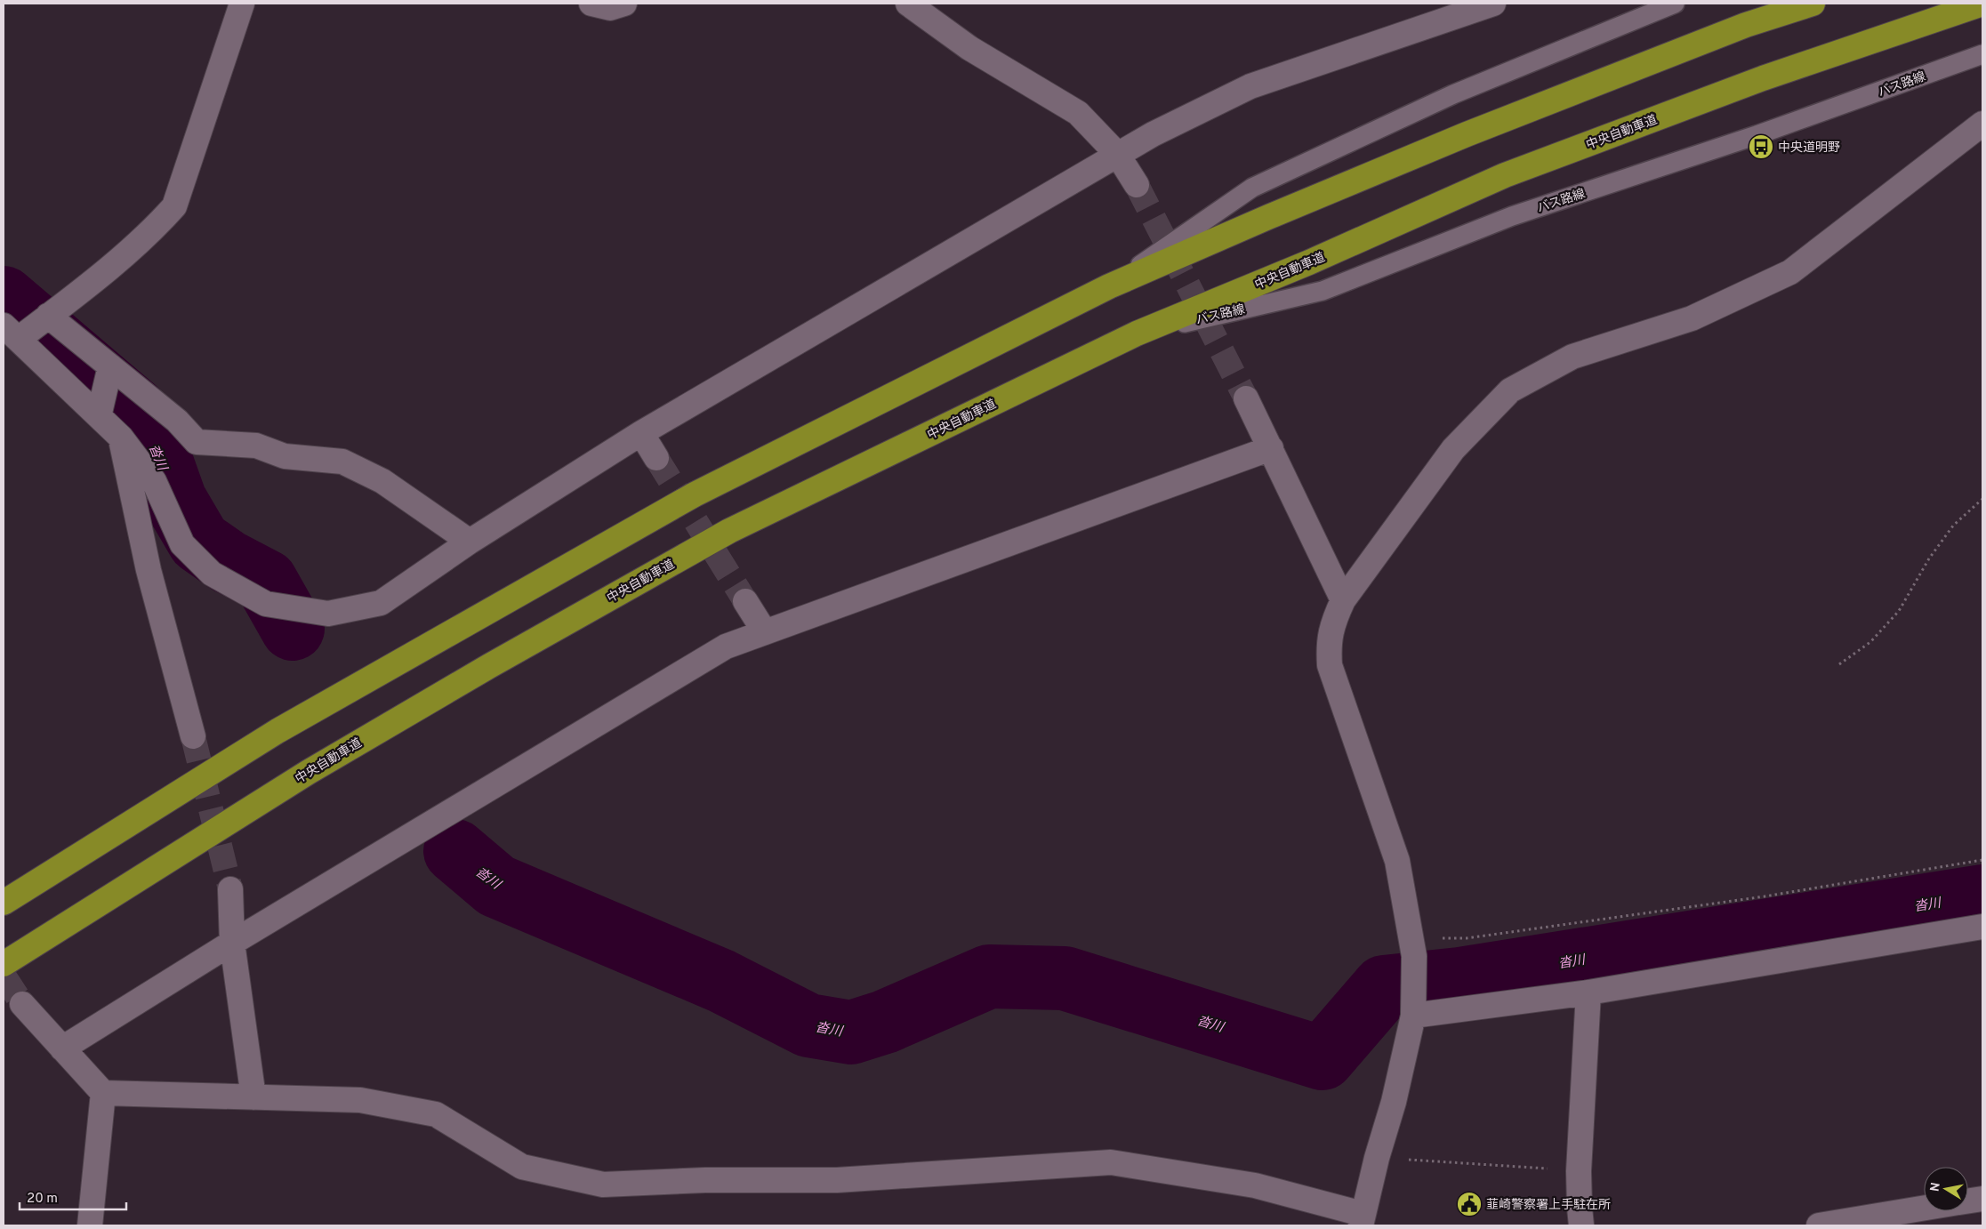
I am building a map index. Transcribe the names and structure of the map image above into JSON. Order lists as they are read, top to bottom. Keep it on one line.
{"streets":{"highway":["中央自動車道"],"lane":["バス路線"]},"crossings":[["バス路線","中央自動車道"]],"water":["沓川"],"places":{"bus stop":["中央道明野"],"public building":["韮崎警察署上手駐在所"]},"scale_bar":"20 m","north":"left"}
